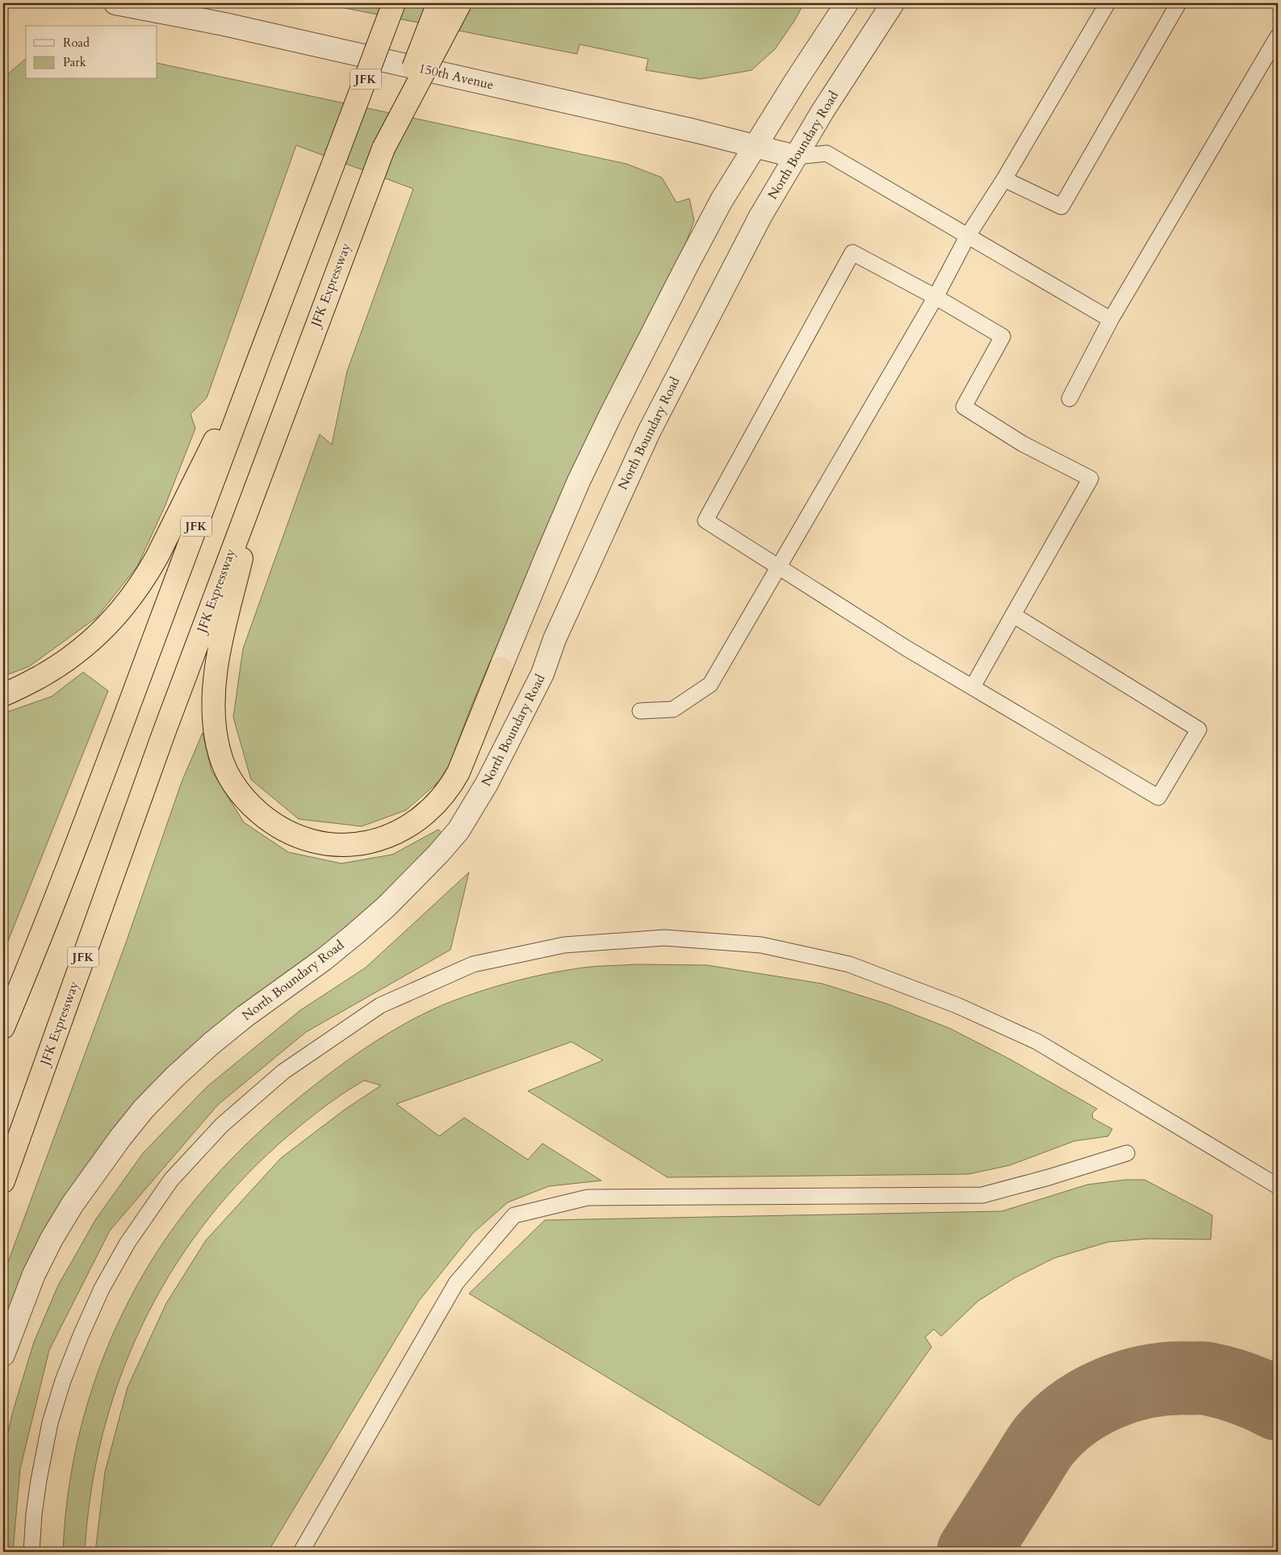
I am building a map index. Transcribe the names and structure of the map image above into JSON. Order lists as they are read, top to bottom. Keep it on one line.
{"streets":{"highway":["JFK","JFK Expressway"],"street":["150th Avenue","North Boundary Road"]},"crossings":[["150th Avenue","North Boundary Road"]],"legend":["Road","Park"]}
